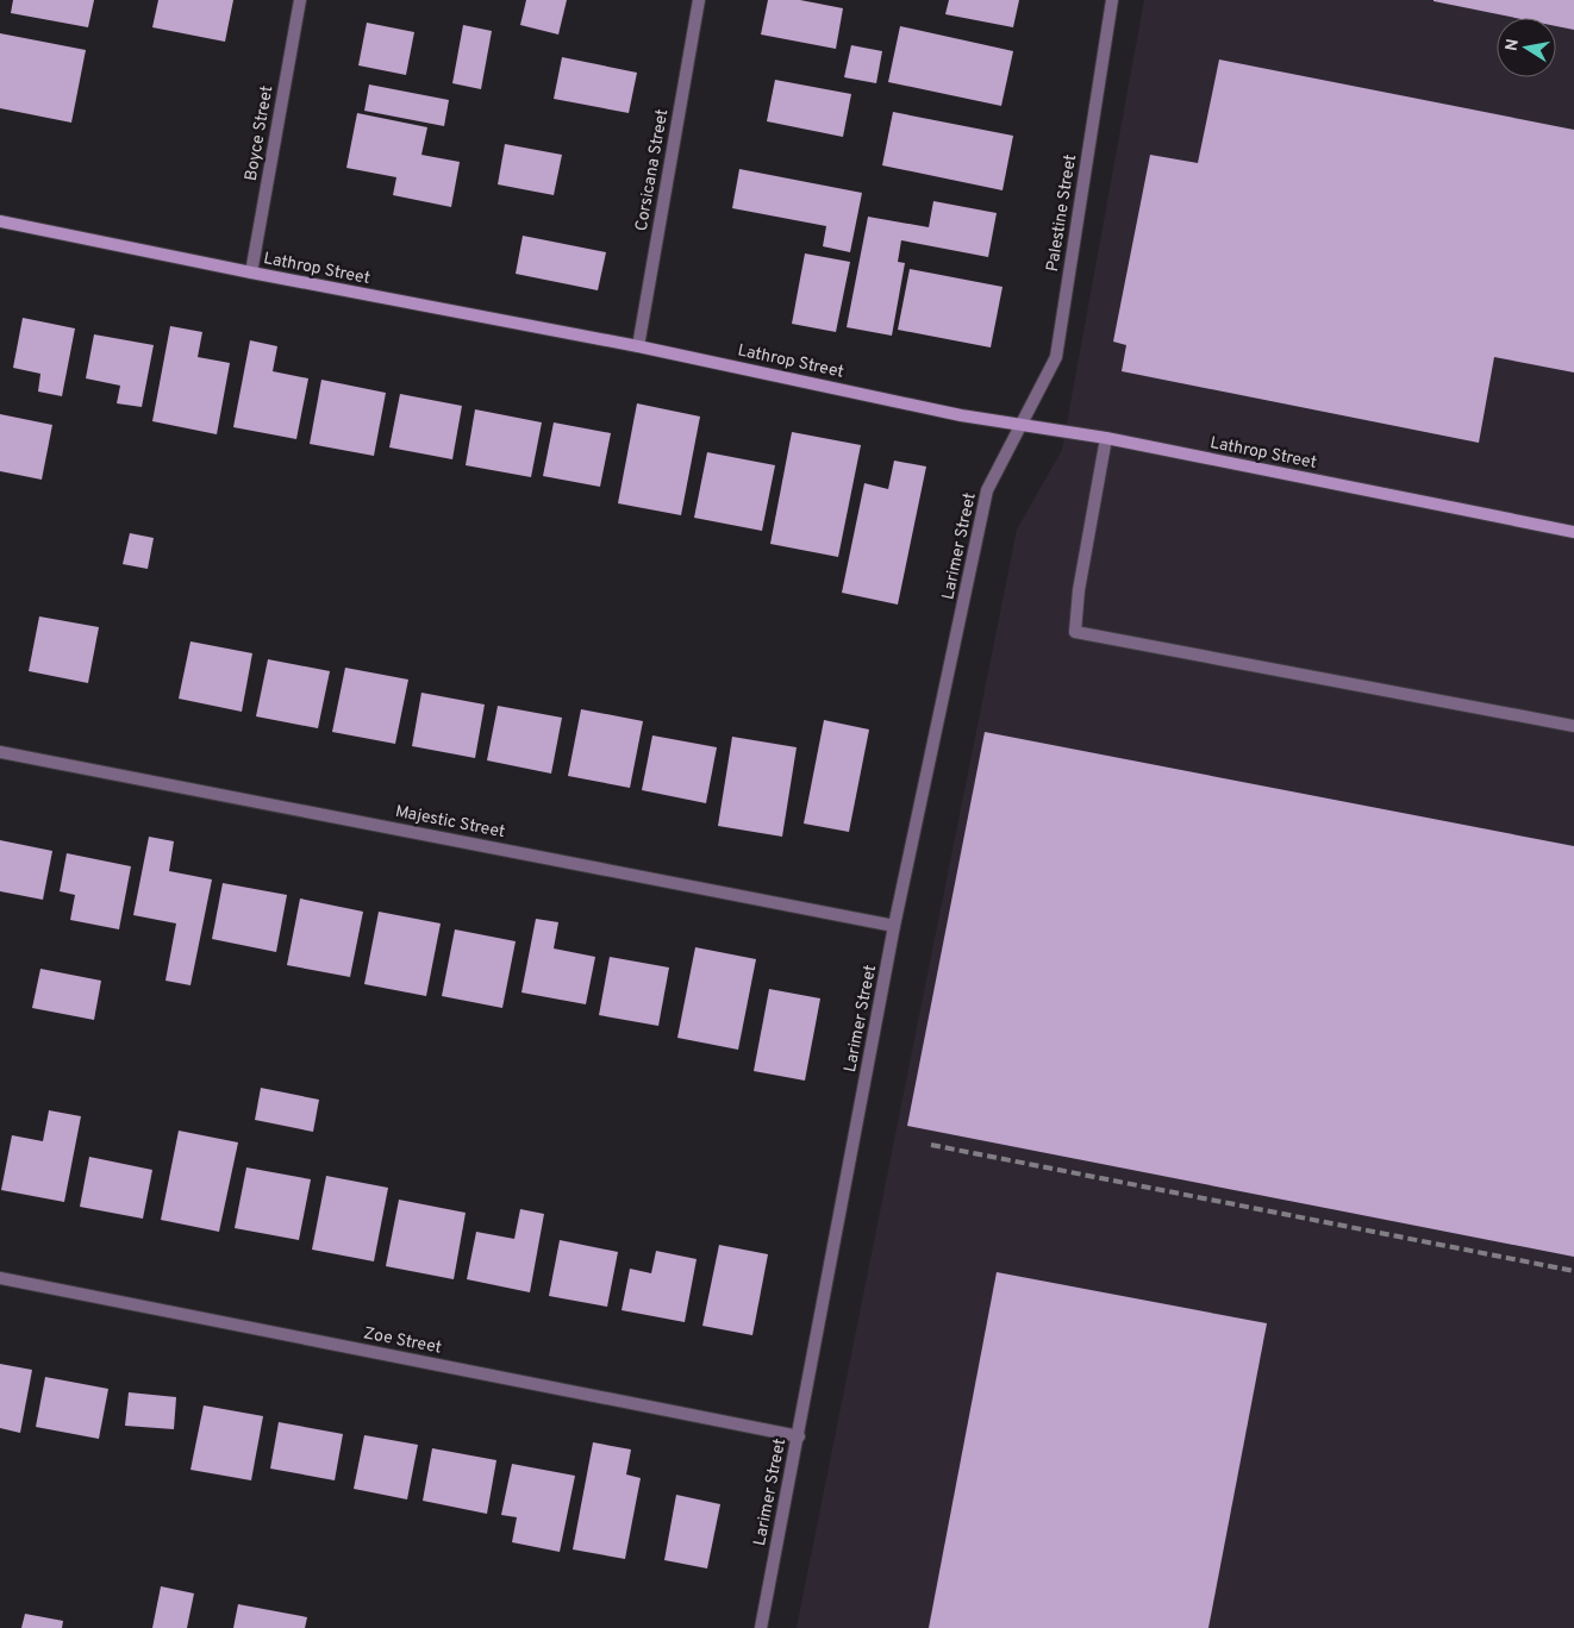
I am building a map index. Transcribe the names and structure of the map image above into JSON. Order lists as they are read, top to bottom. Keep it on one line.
{"streets":{"street":["Boyce Street","Corsicana Street","Palestine Street","Lathrop Street","Larimer Street","Majestic Street","Zoe Street"]},"crossings":[["Boyce Street","Lathrop Street"],["Corsicana Street","Lathrop Street"],["Palestine Street","Lathrop Street"],["Palestine Street","Larimer Street"],["Lathrop Street","Larimer Street"],["Larimer Street","Majestic Street"],["Larimer Street","Zoe Street"]],"north":"left"}
